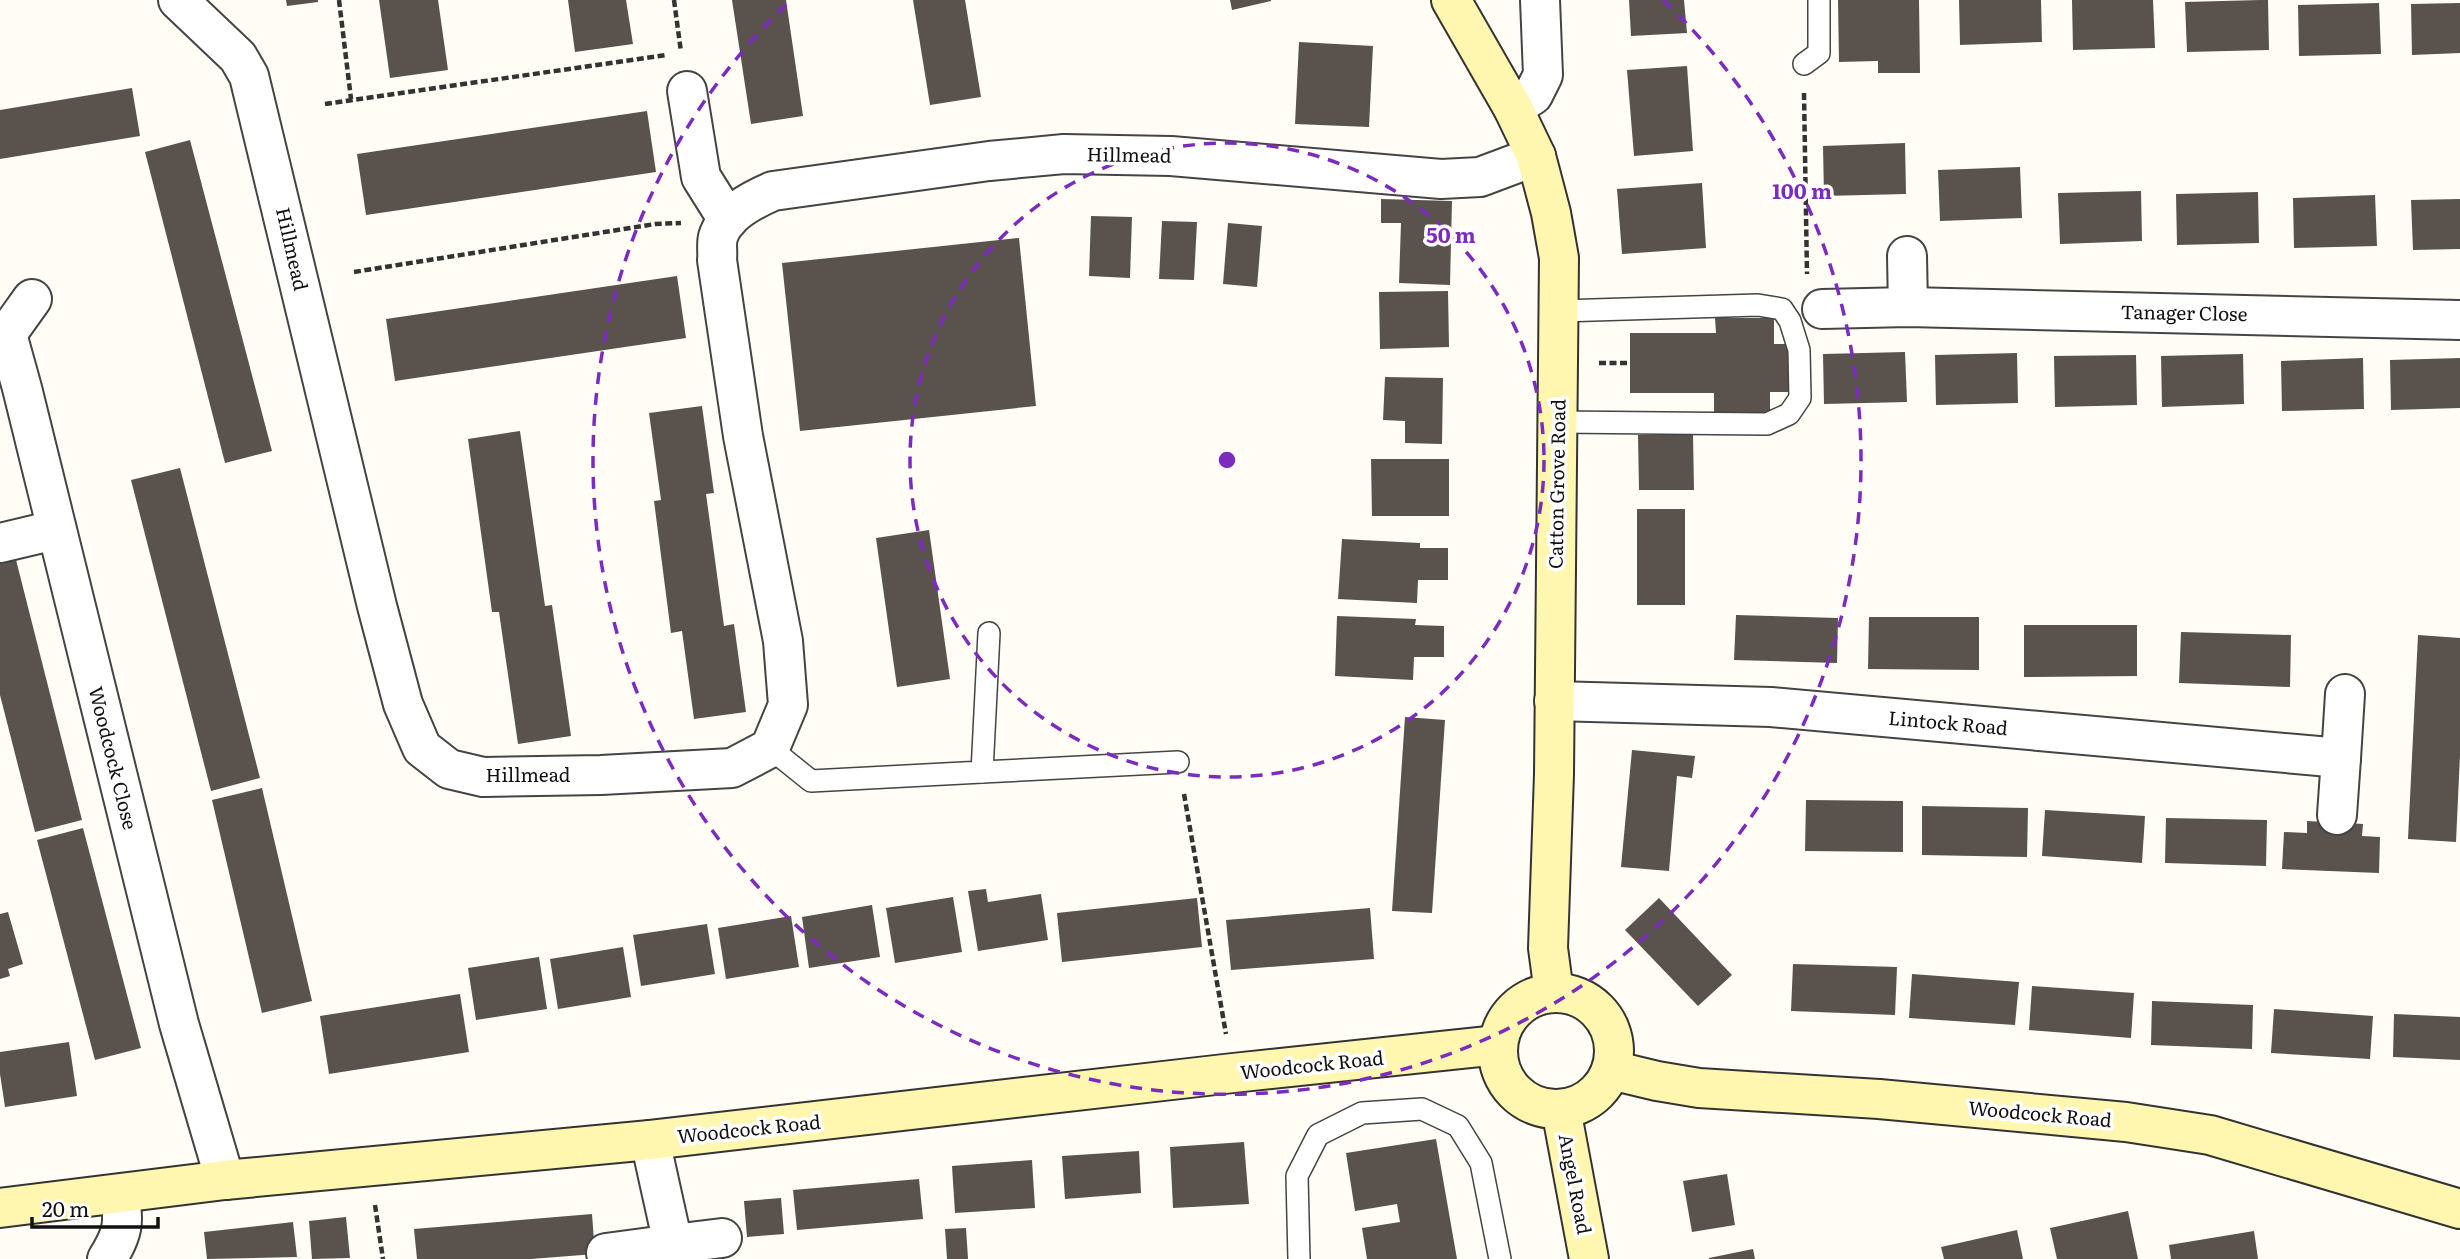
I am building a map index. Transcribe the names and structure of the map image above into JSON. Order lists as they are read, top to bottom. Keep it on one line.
{"streets":{"street":["Hillmead","Tanager Close","Catton Grove Road","Lintock Road","Woodcock Close","Woodcock Road","Angel Road"]},"crossings":[["Hillmead","Catton Grove Road"],["Catton Grove Road","Lintock Road"],["Catton Grove Road","Woodcock Road"],["Catton Grove Road","Angel Road"],["Woodcock Close","Woodcock Road"],["Woodcock Road","Angel Road"]],"scale_bar":"20 m","rings":["100 m","50 m"]}
